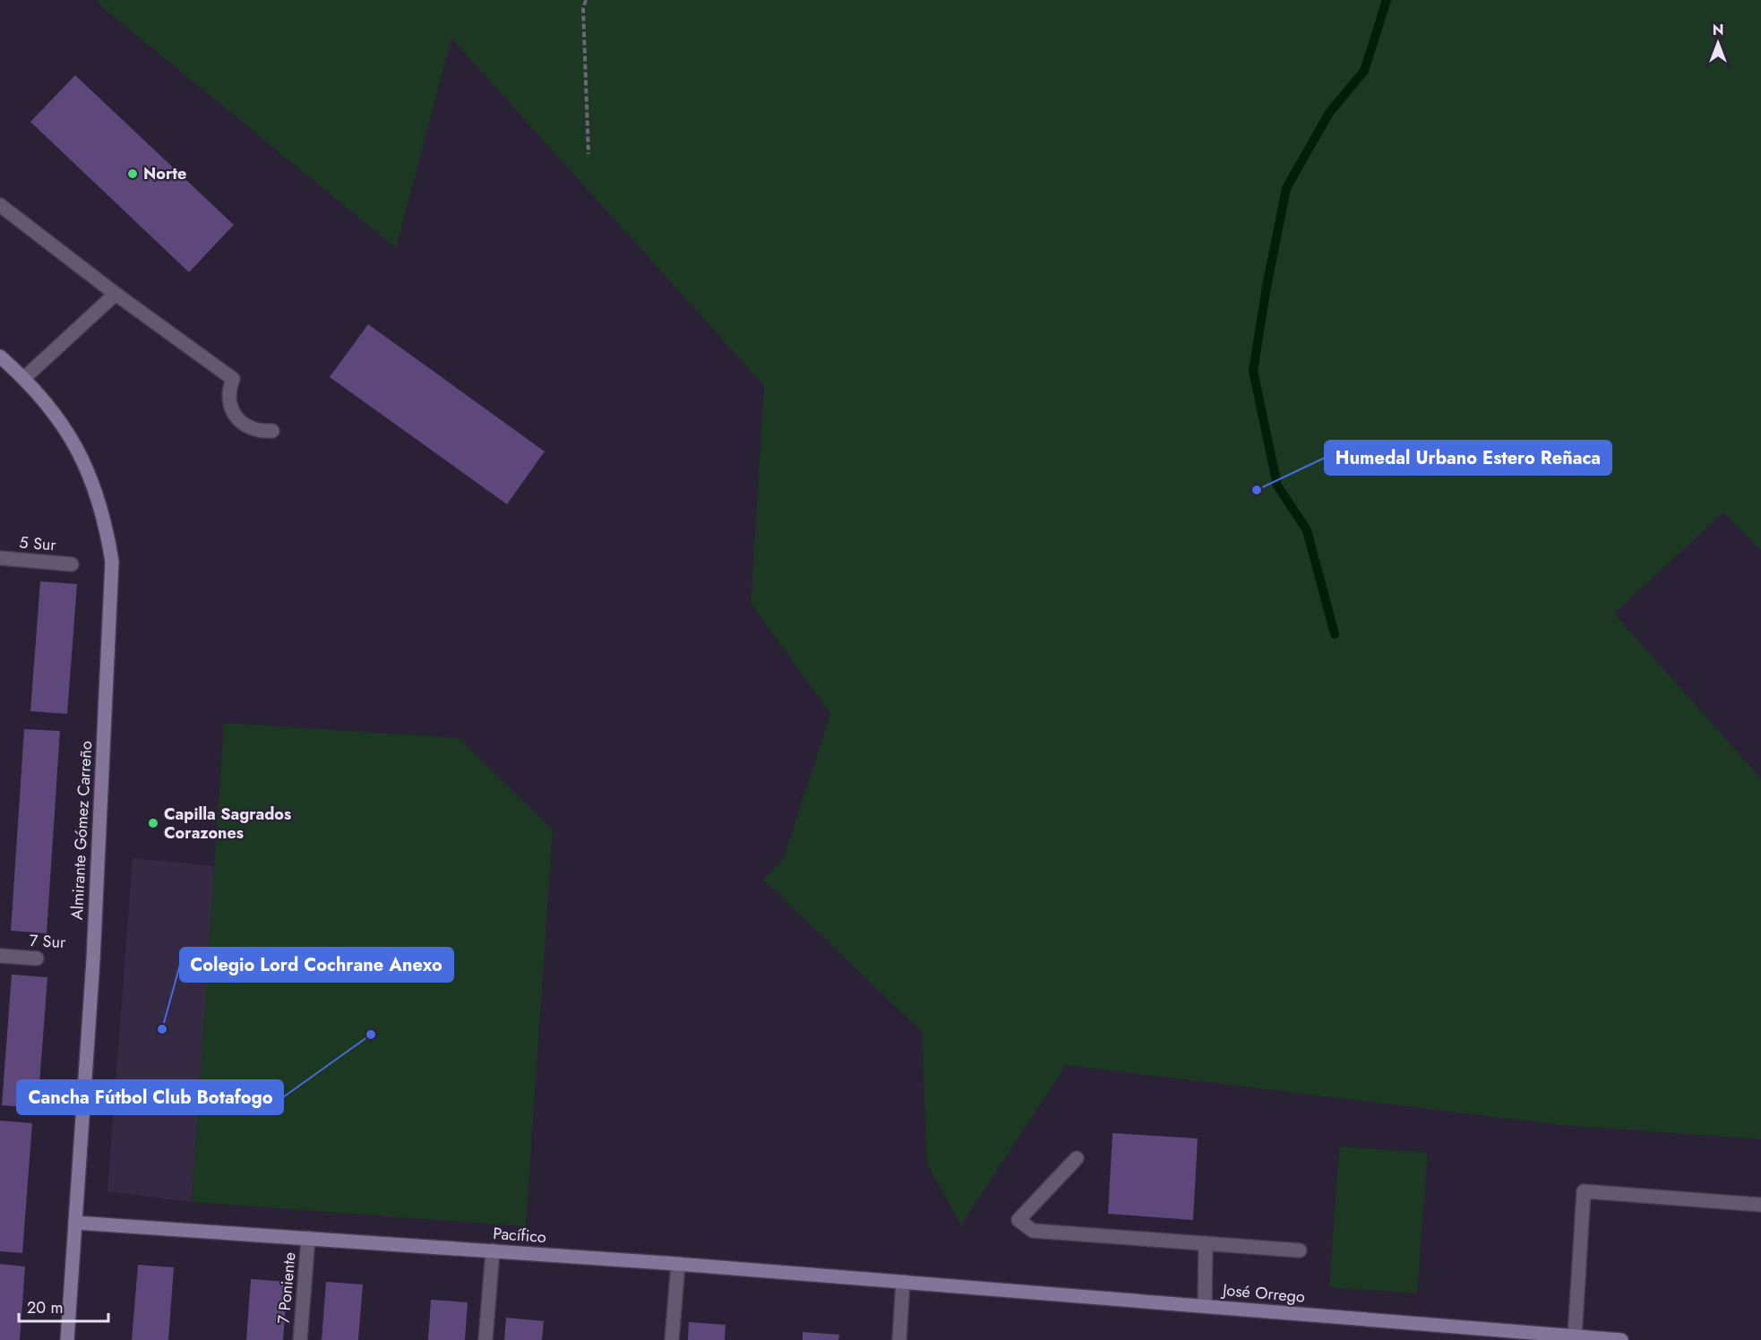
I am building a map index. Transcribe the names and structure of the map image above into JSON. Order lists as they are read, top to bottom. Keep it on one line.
{"streets":{"street":["5 Sur","Almirante Gómez Carreño","7 Sur","Pacífico","7 Poniente","José Orrego"]},"crossings":[["Almirante Gómez Carreño","Pacífico"],["Pacífico","7 Poniente"],["Pacífico","José Orrego"]],"places":["Norte","Humedal Urbano Estero Reñaca","Capilla Sagrados Corazones","Colegio Lord Cochrane Anexo","Cancha Fútbol Club Botafogo"],"scale_bar":"20 m","north":"top"}
